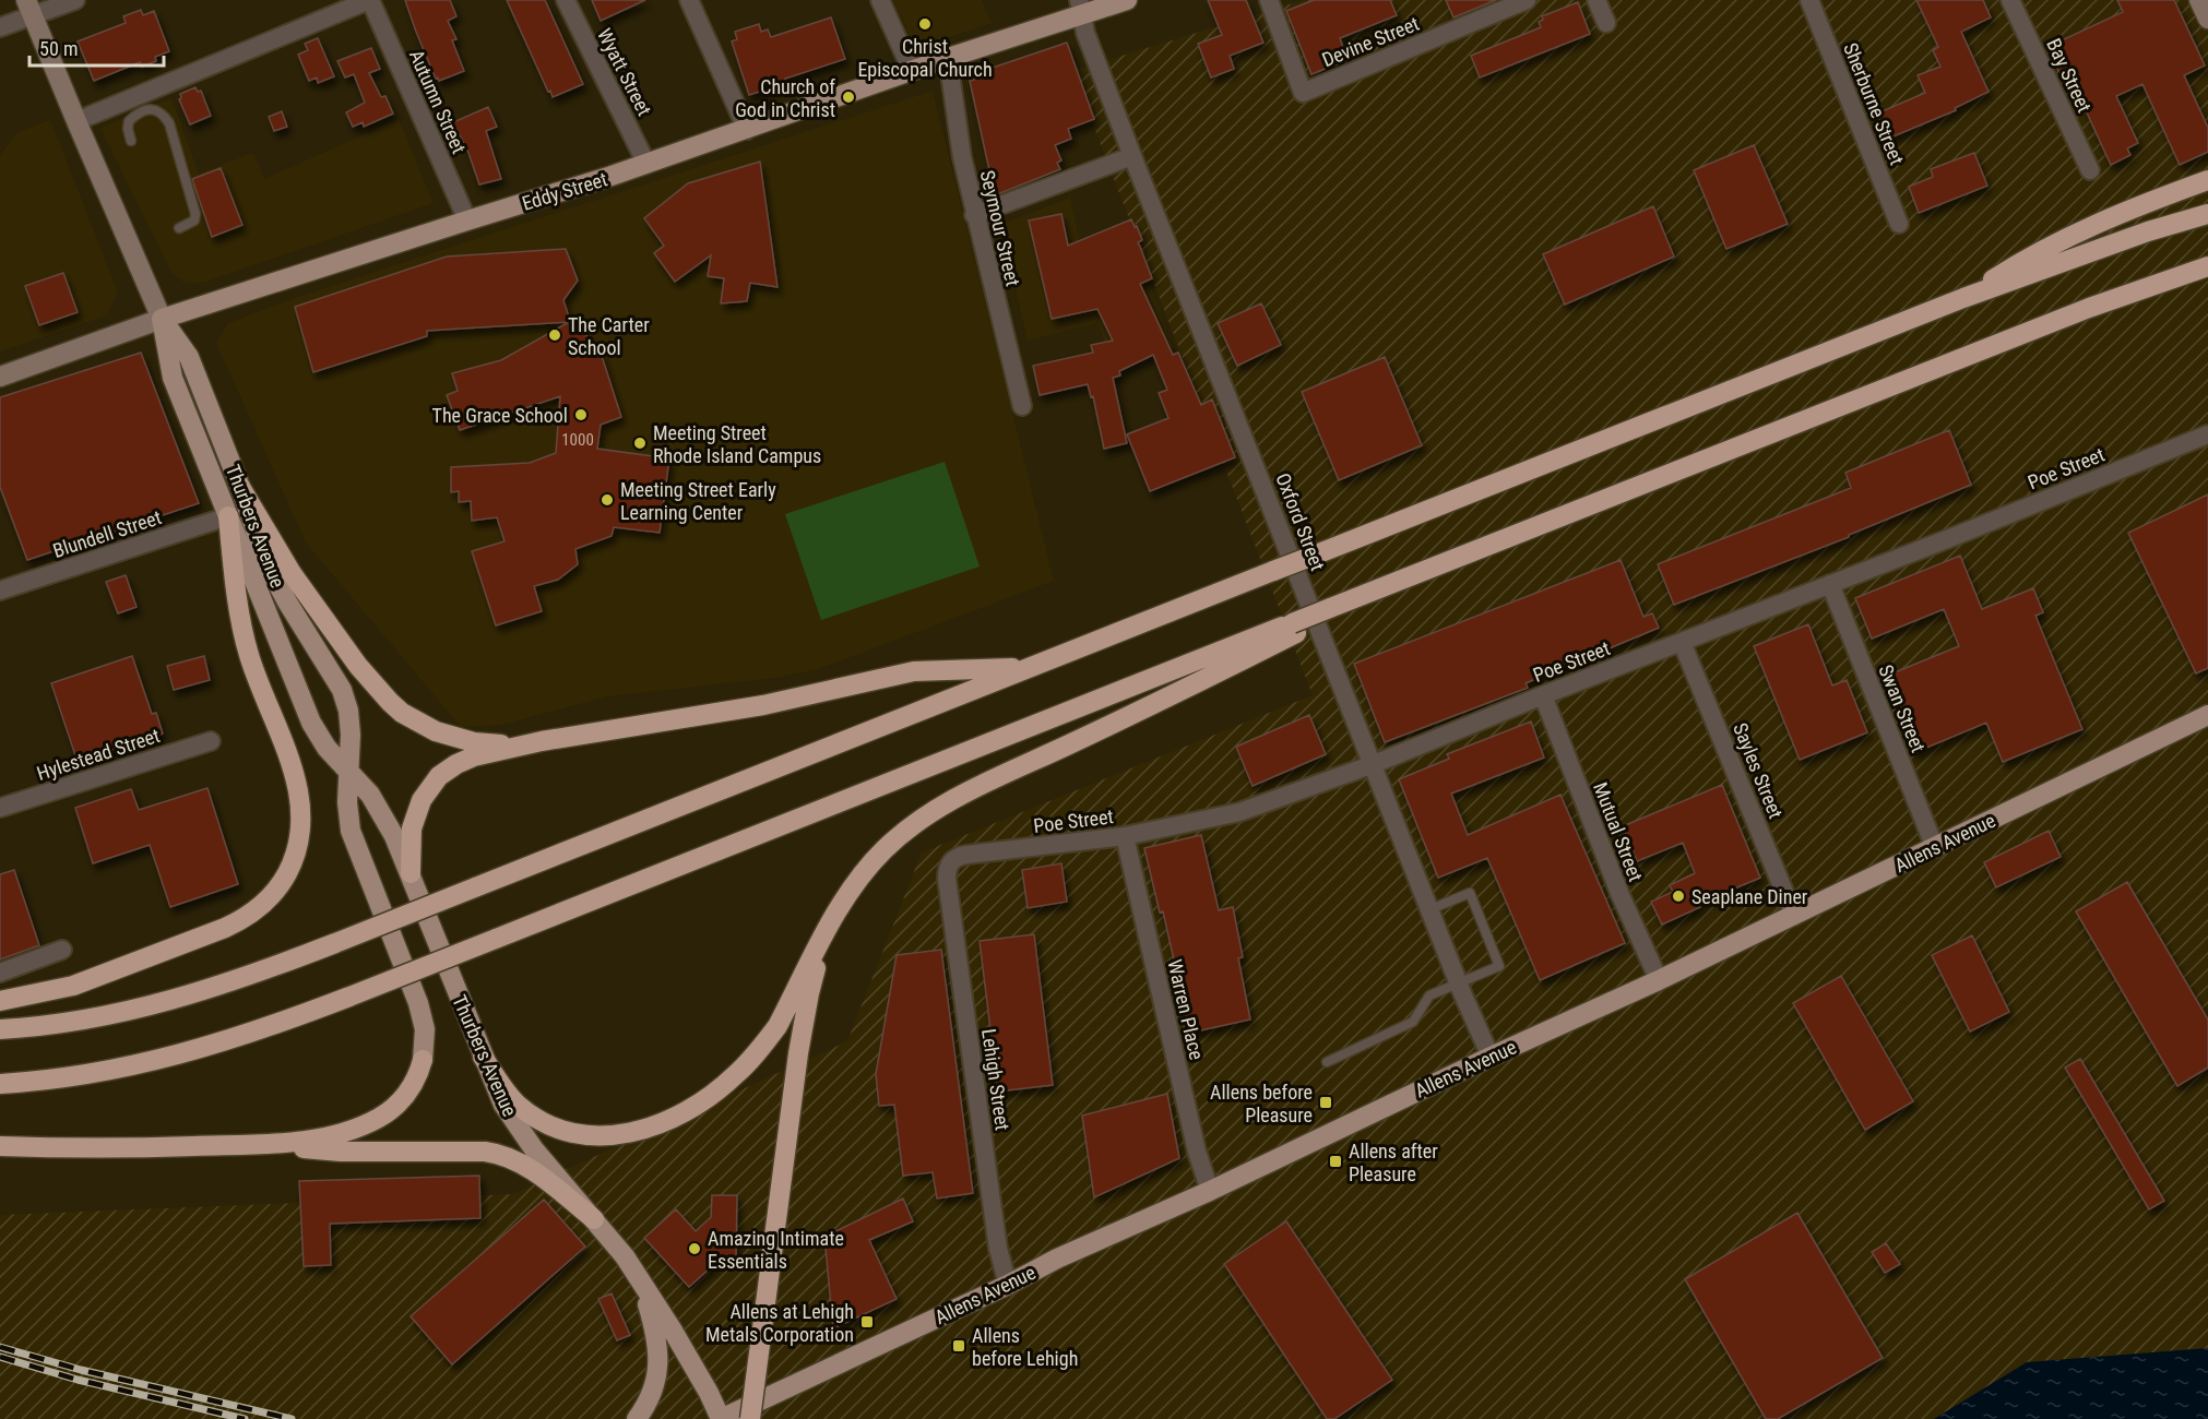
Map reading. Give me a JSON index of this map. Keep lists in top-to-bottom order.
{
  "streets": {
    "main road": ["Eddy Street", "Thurbers Avenue", "Allens Avenue"],
    "street": [
      "Devine Street",
      "Wyatt Street",
      "Bay Street",
      "Autumn Street",
      "Sherburne Street",
      "Seymour Street",
      "Poe Street",
      "Oxford Street",
      "Blundell Street",
      "Swan Street",
      "Hylestead Street",
      "Sayles Street",
      "Mutual Street",
      "Warren Place",
      "Lehigh Street"
    ]
  },
  "crossings": [
    ["Wyatt Street", "Eddy Street"],
    ["Autumn Street", "Eddy Street"],
    ["Eddy Street", "Seymour Street"],
    ["Eddy Street", "Oxford Street"],
    ["Eddy Street", "Thurbers Avenue"],
    ["Poe Street", "Oxford Street"],
    ["Poe Street", "Swan Street"],
    ["Poe Street", "Sayles Street"],
    ["Poe Street", "Mutual Street"],
    ["Poe Street", "Warren Place"],
    ["Poe Street", "Lehigh Street"],
    ["Oxford Street", "Allens Avenue"],
    ["Thurbers Avenue", "Blundell Street"],
    ["Thurbers Avenue", "Allens Avenue"],
    ["Swan Street", "Allens Avenue"],
    ["Sayles Street", "Allens Avenue"],
    ["Mutual Street", "Allens Avenue"],
    ["Allens Avenue", "Warren Place"],
    ["Allens Avenue", "Lehigh Street"]
  ],
  "places": {
    "other": [
      "Christ Episcopal Church",
      "Church of God in Christ",
      "The Carter School",
      "The Grace School",
      "Meeting Street Rhode Island Campus",
      "Meeting Street Early Learning Center",
      "Seaplane Diner",
      "Amazing Intimate Essentials"
    ],
    "transit": [
      "Allens before Pleasure",
      "Allens after Pleasure",
      "Allens at Lehigh Metals Corporation",
      "Allens before Lehigh"
    ]
  },
  "house_numbers": ["1000"],
  "scale_bar": "50 m"
}
